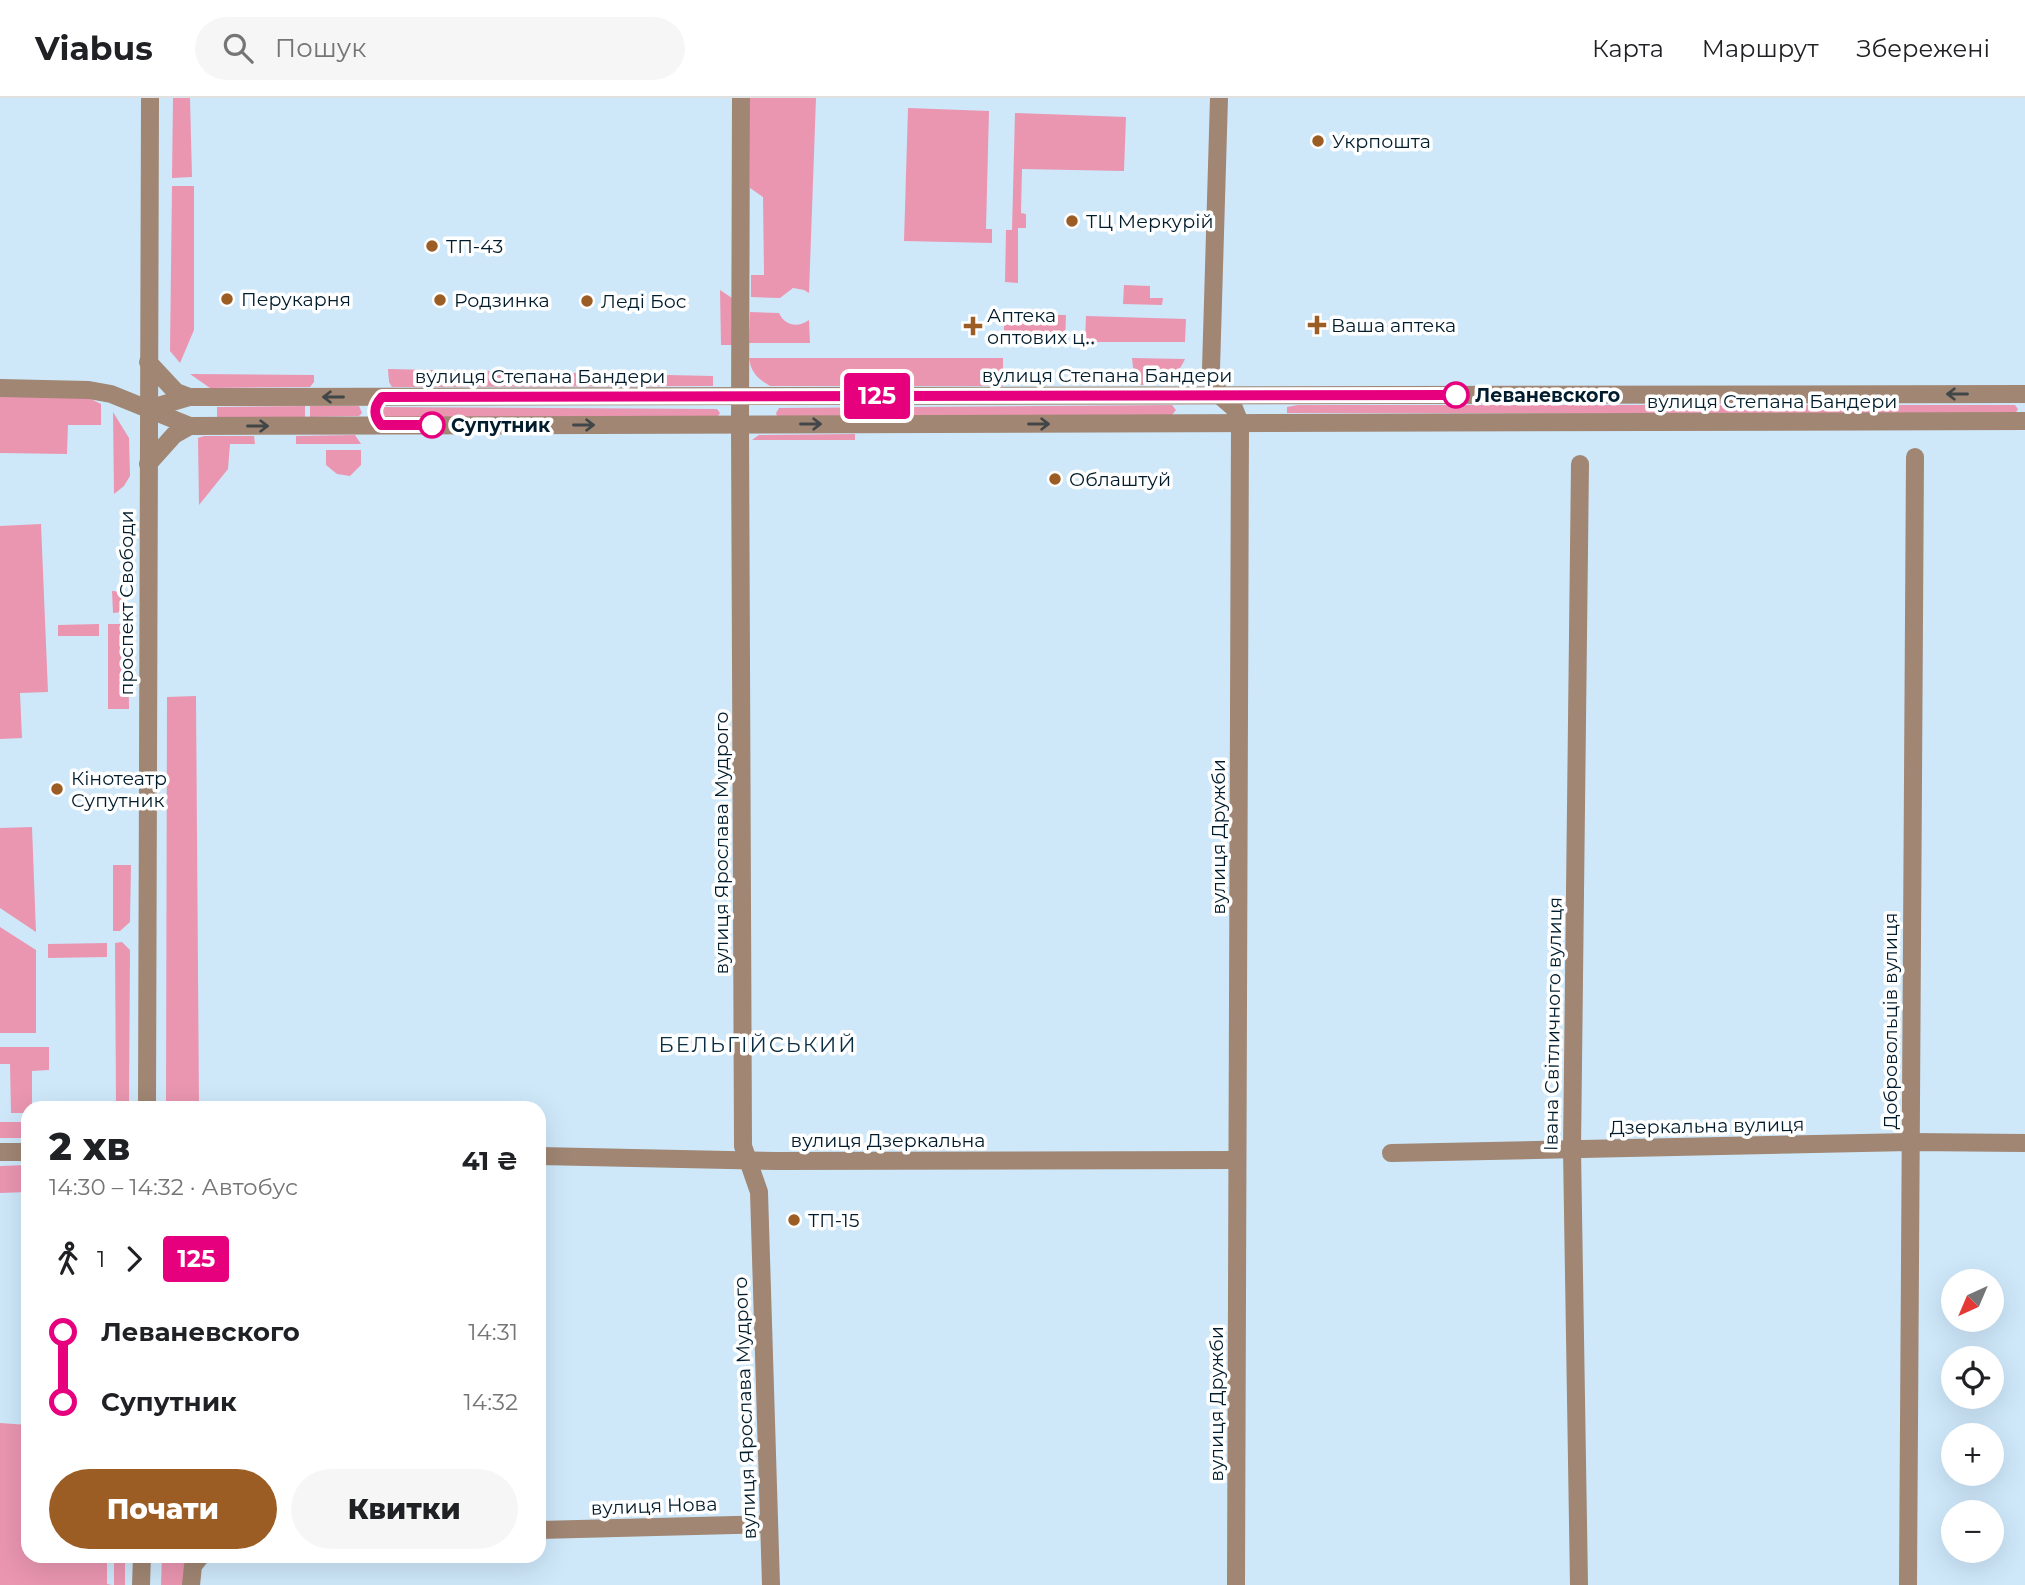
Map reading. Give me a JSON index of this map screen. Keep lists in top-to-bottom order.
{
  "streets": {
    "street": [
      "вулиця Степана Бандери",
      "проспект Свободи",
      "вулиця Дружби",
      "вулиця Ярослава Мудрого",
      "Добровольців вулиця",
      "Івана Світличного вулиця",
      "Дзеркальна вулиця",
      "вулиця Дзеркальна",
      "вулиця Нова"
    ]
  },
  "crossings": [
    ["вулиця Степана Бандери", "проспект Свободи"],
    ["вулиця Степана Бандери", "вулиця Дружби"],
    ["вулиця Степана Бандери", "вулиця Ярослава Мудрого"],
    ["вулиця Дружби", "вулиця Дзеркальна"],
    ["вулиця Ярослава Мудрого", "вулиця Дзеркальна"],
    ["вулиця Ярослава Мудрого", "вулиця Нова"],
    ["Добровольців вулиця", "Дзеркальна вулиця"],
    ["Івана Світличного вулиця", "Дзеркальна вулиця"]
  ],
  "districts": ["БЕЛЬГІЙСЬКИЙ"],
  "places": {
    "other": [
      "Укрпошта",
      "ТЦ Меркурій",
      "ТП-43",
      "Перукарня",
      "Родзинка",
      "Леді Бос",
      "Леваневского",
      "Супутник",
      "Облаштуй",
      "Кінотеатр Супутник",
      "ТП-15"
    ],
    "health": ["Ваша аптека", "Аптека оптових ц‥"]
  },
  "lines": ["bus line 125"],
  "north": "bottom left",
  "page": {
    "header": "Viabus",
    "search": "Пошук",
    "nav": ["Карта", "Маршрут", "Збережені"],
    "on_map": "125",
    "heading": ["2 хв", "14:30 – 14:32 · Автобус", "41 ₴"],
    "legs": ["1", "125"],
    "map_buttons": ["+", "−"],
    "list": [
      {
        "name": "Леваневского",
        "value": "14:31"
      },
      {
        "name": "Супутник",
        "value": "14:32"
      }
    ],
    "buttons": ["Почати", "Квитки"]
  }
}
